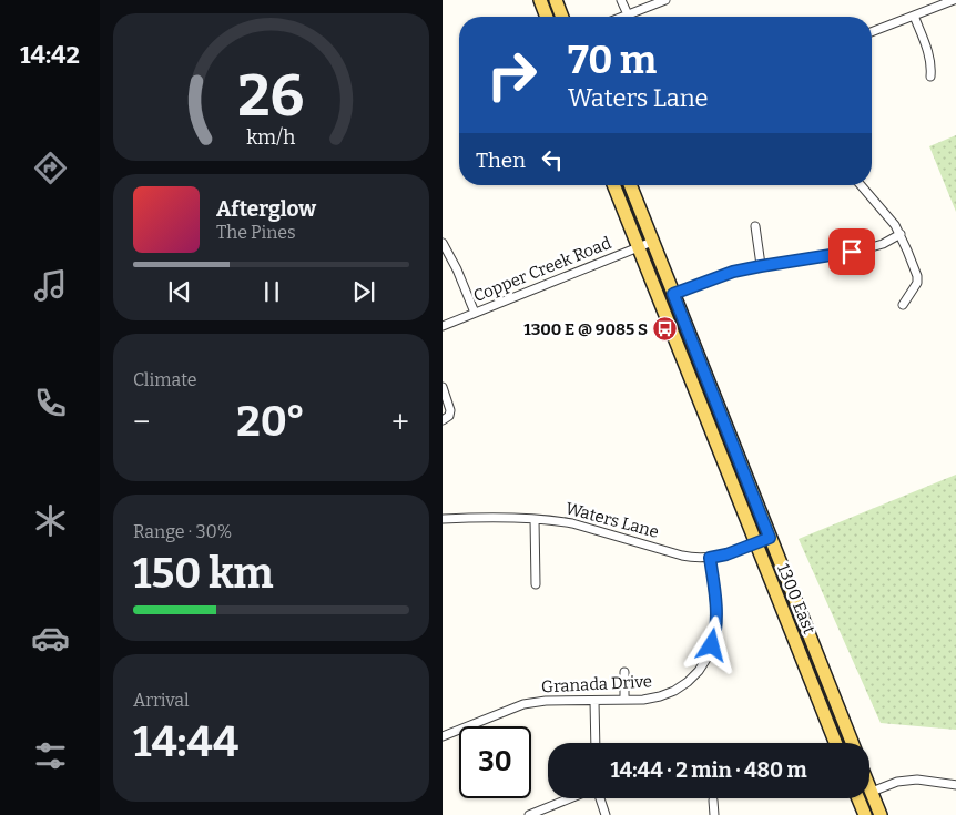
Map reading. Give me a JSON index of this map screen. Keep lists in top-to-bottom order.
{
  "streets": {
    "main road": ["1300 East"],
    "street": ["Copper Creek Road", "Waters Lane", "Granada Drive"]
  },
  "crossings": [
    ["Copper Creek Road", "1300 East"],
    ["Waters Lane", "1300 East"],
    ["Waters Lane", "Granada Drive"]
  ],
  "places": {
    "bus stop": ["1300 E @ 9085 S"]
  },
  "page": {
    "tabs": "14:42",
    "turn": ["70 m", "Waters Lane"],
    "then": "Then",
    "song": ["Afterglow", "The Pines"],
    "tile": [
      "Climate",
      ["Range · 30%", "150 km"],
      ["Arrival", "14:44"]
    ],
    "heat": ["−", "20°", "+"],
    "limit": "30",
    "trip": "14:44 · 2 min · 480 m",
    "gauge": ["26", "km/h"]
  }
}
